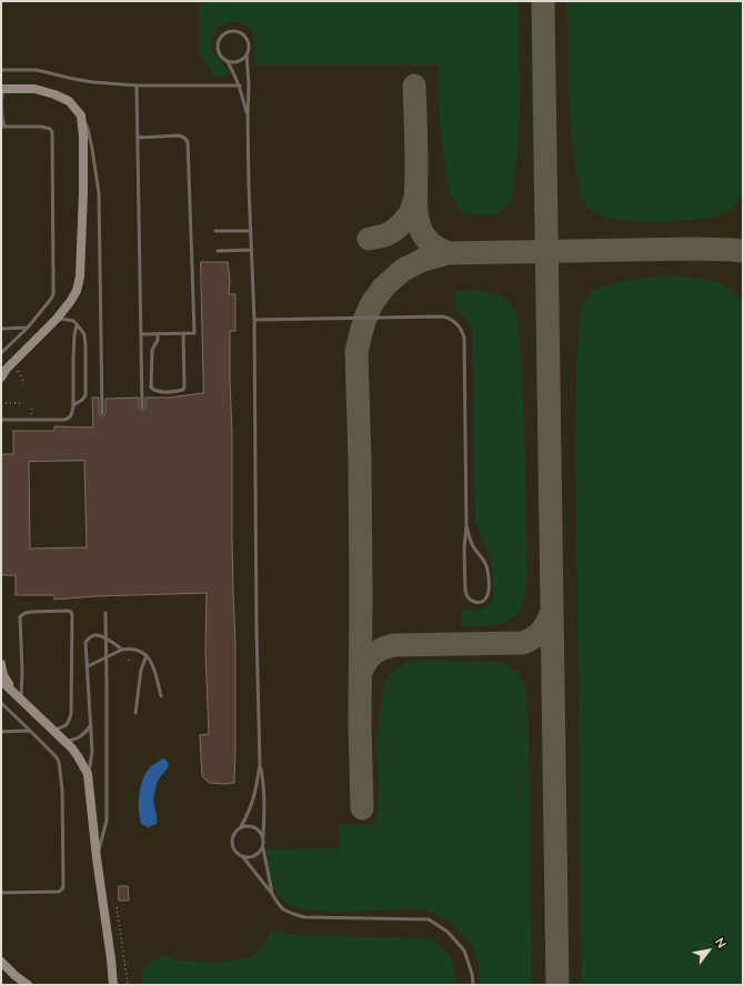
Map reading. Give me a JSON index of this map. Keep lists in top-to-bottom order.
{
  "north": "top right"
}
